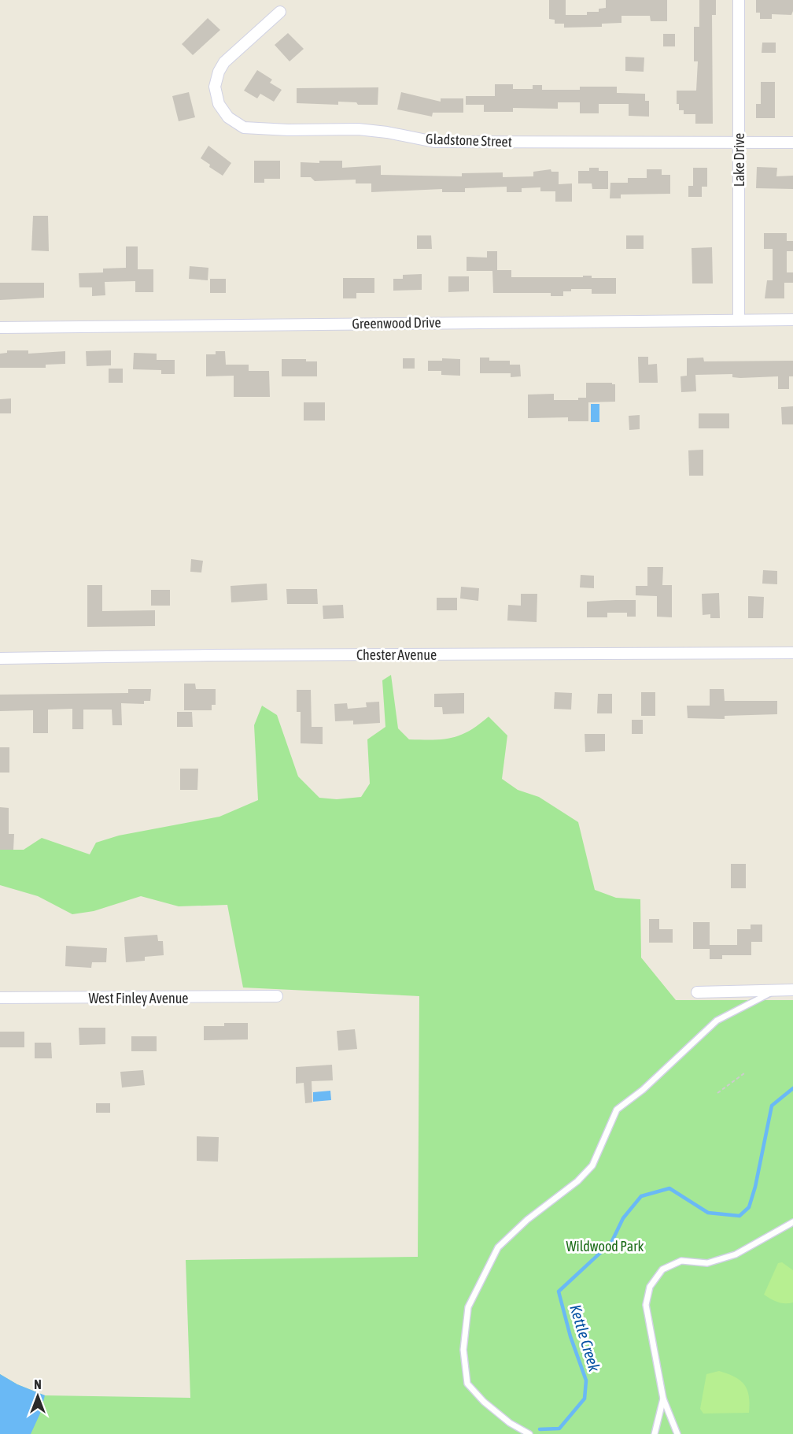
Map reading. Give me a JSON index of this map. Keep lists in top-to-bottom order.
{
  "streets": {
    "street": [
      "Gladstone Street",
      "Lake Drive",
      "Greenwood Drive",
      "Chester Avenue",
      "West Finley Avenue"
    ]
  },
  "crossings": [
    ["Gladstone Street", "Lake Drive"],
    ["Lake Drive", "Greenwood Drive"]
  ],
  "water": ["Kettle Creek"],
  "parks": ["Wildwood Park"],
  "north": "top"
}
